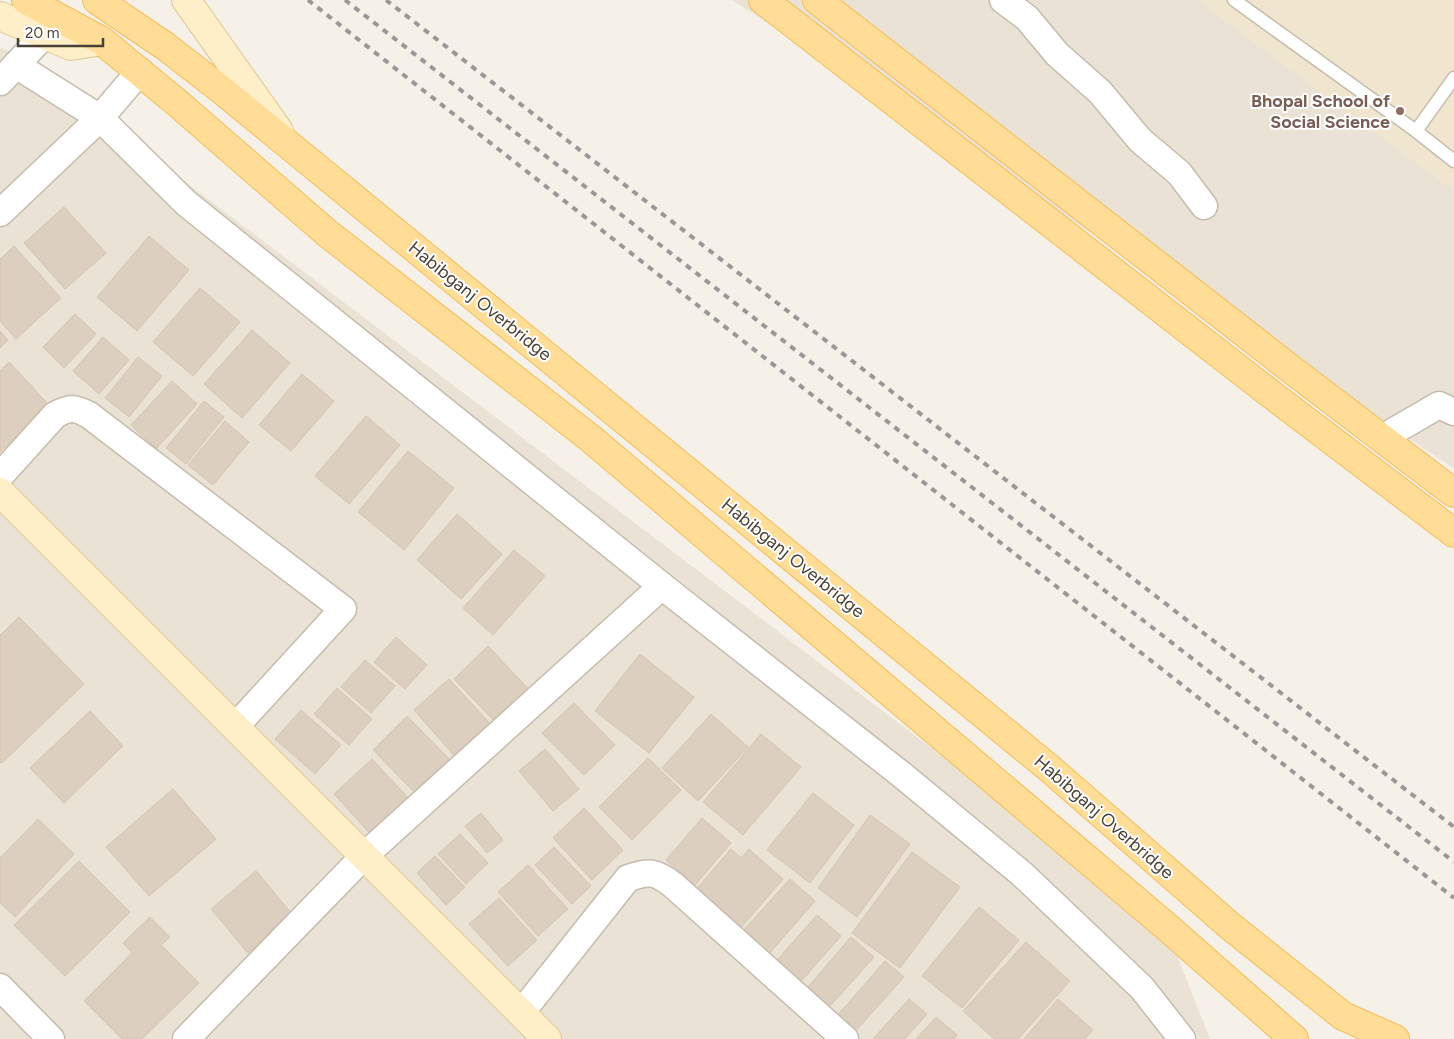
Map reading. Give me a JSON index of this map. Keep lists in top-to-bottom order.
{
  "streets": {
    "main road": ["Habibganj Overbridge"]
  },
  "places": ["Bhopal School of Social Science"],
  "scale_bar": "20 m"
}
